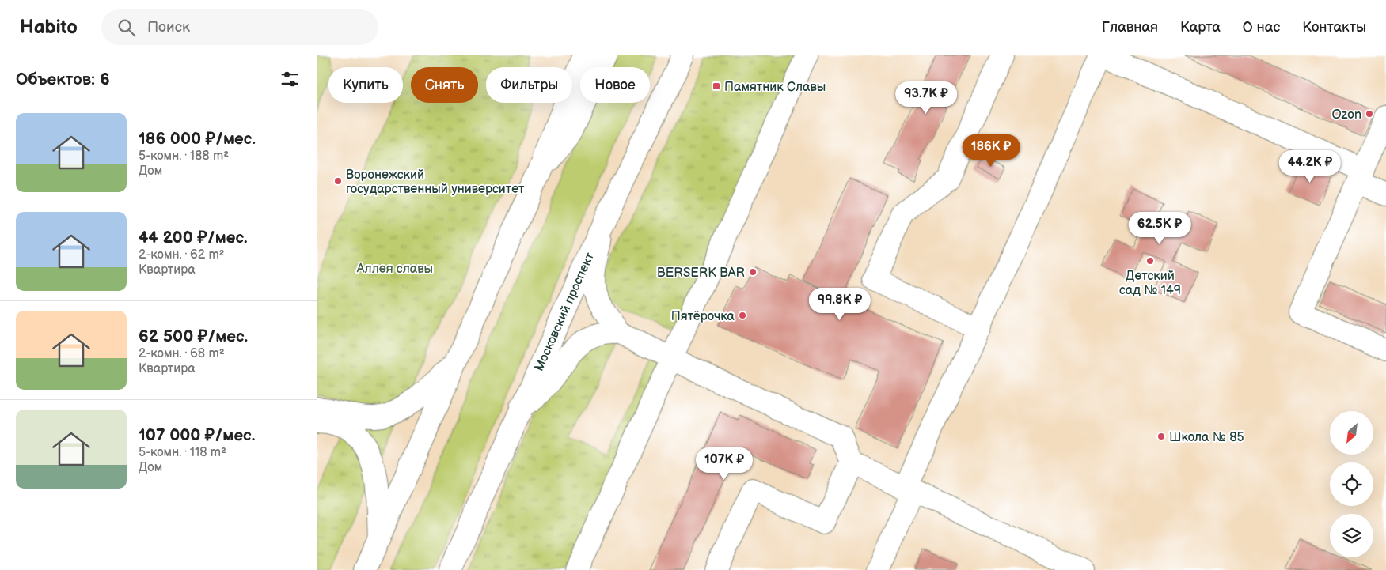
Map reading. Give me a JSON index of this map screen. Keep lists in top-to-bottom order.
{
  "streets": {
    "main road": ["Московский проспект"]
  },
  "parks": ["Аллея славы"],
  "places": {
    "transit": ["Памятник Славы"],
    "other": [
      "Ozon",
      "Воронежский государственный университет",
      "Детский сад № 149",
      "BERSERK BAR",
      "Пятёрочка",
      "Школа № 85"
    ]
  },
  "north": "bottom left",
  "page": {
    "header": "Habito",
    "search": "Поиск",
    "nav": [
      "Главная",
      "Карта",
      "О нас",
      "Контакты"
    ],
    "heading": "Объектов: 6",
    "chip": [
      "Купить",
      "Снять",
      "Фильтры",
      "Новое"
    ],
    "price": [
      "93.7K ₽",
      "186K ₽",
      "44.2K ₽",
      "62.5K ₽",
      "99.8K ₽",
      "107K ₽"
    ],
    "list": [
      {
        "name": "186 000 ₽/мес.",
        "note": "5-комн. · 188 m² · Дом"
      },
      {
        "name": "44 200 ₽/мес.",
        "note": "2-комн. · 62 m² · Квартира"
      },
      {
        "name": "62 500 ₽/мес.",
        "note": "2-комн. · 68 m² · Квартира"
      },
      {
        "name": "107 000 ₽/мес.",
        "note": "5-комн. · 118 m² · Дом"
      }
    ]
  }
}
